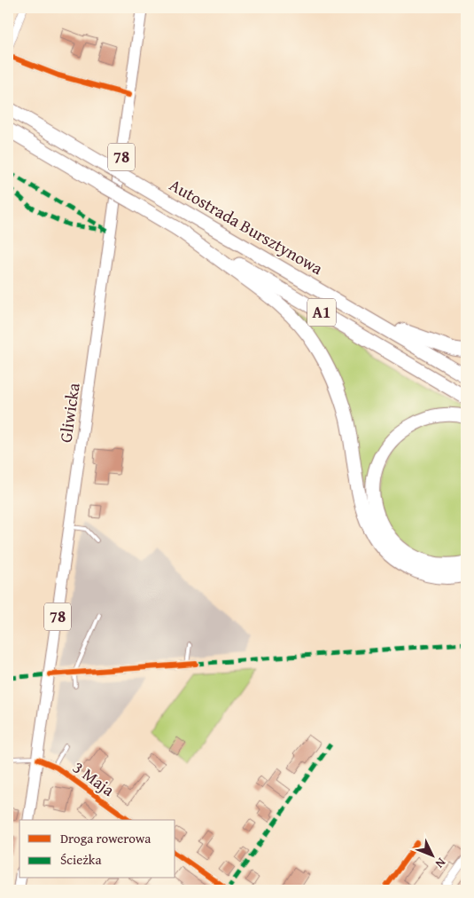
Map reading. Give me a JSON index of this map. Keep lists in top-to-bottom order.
{
  "streets": {
    "highway": ["Autostrada Bursztynowa", "A1"],
    "main road": ["78", "Gliwicka"],
    "street": ["3 Maja"]
  },
  "crossings": [
    ["Gliwicka", "3 Maja"]
  ],
  "legend": ["Droga rowerowa", "Ścieżka"],
  "north": "bottom right"
}
